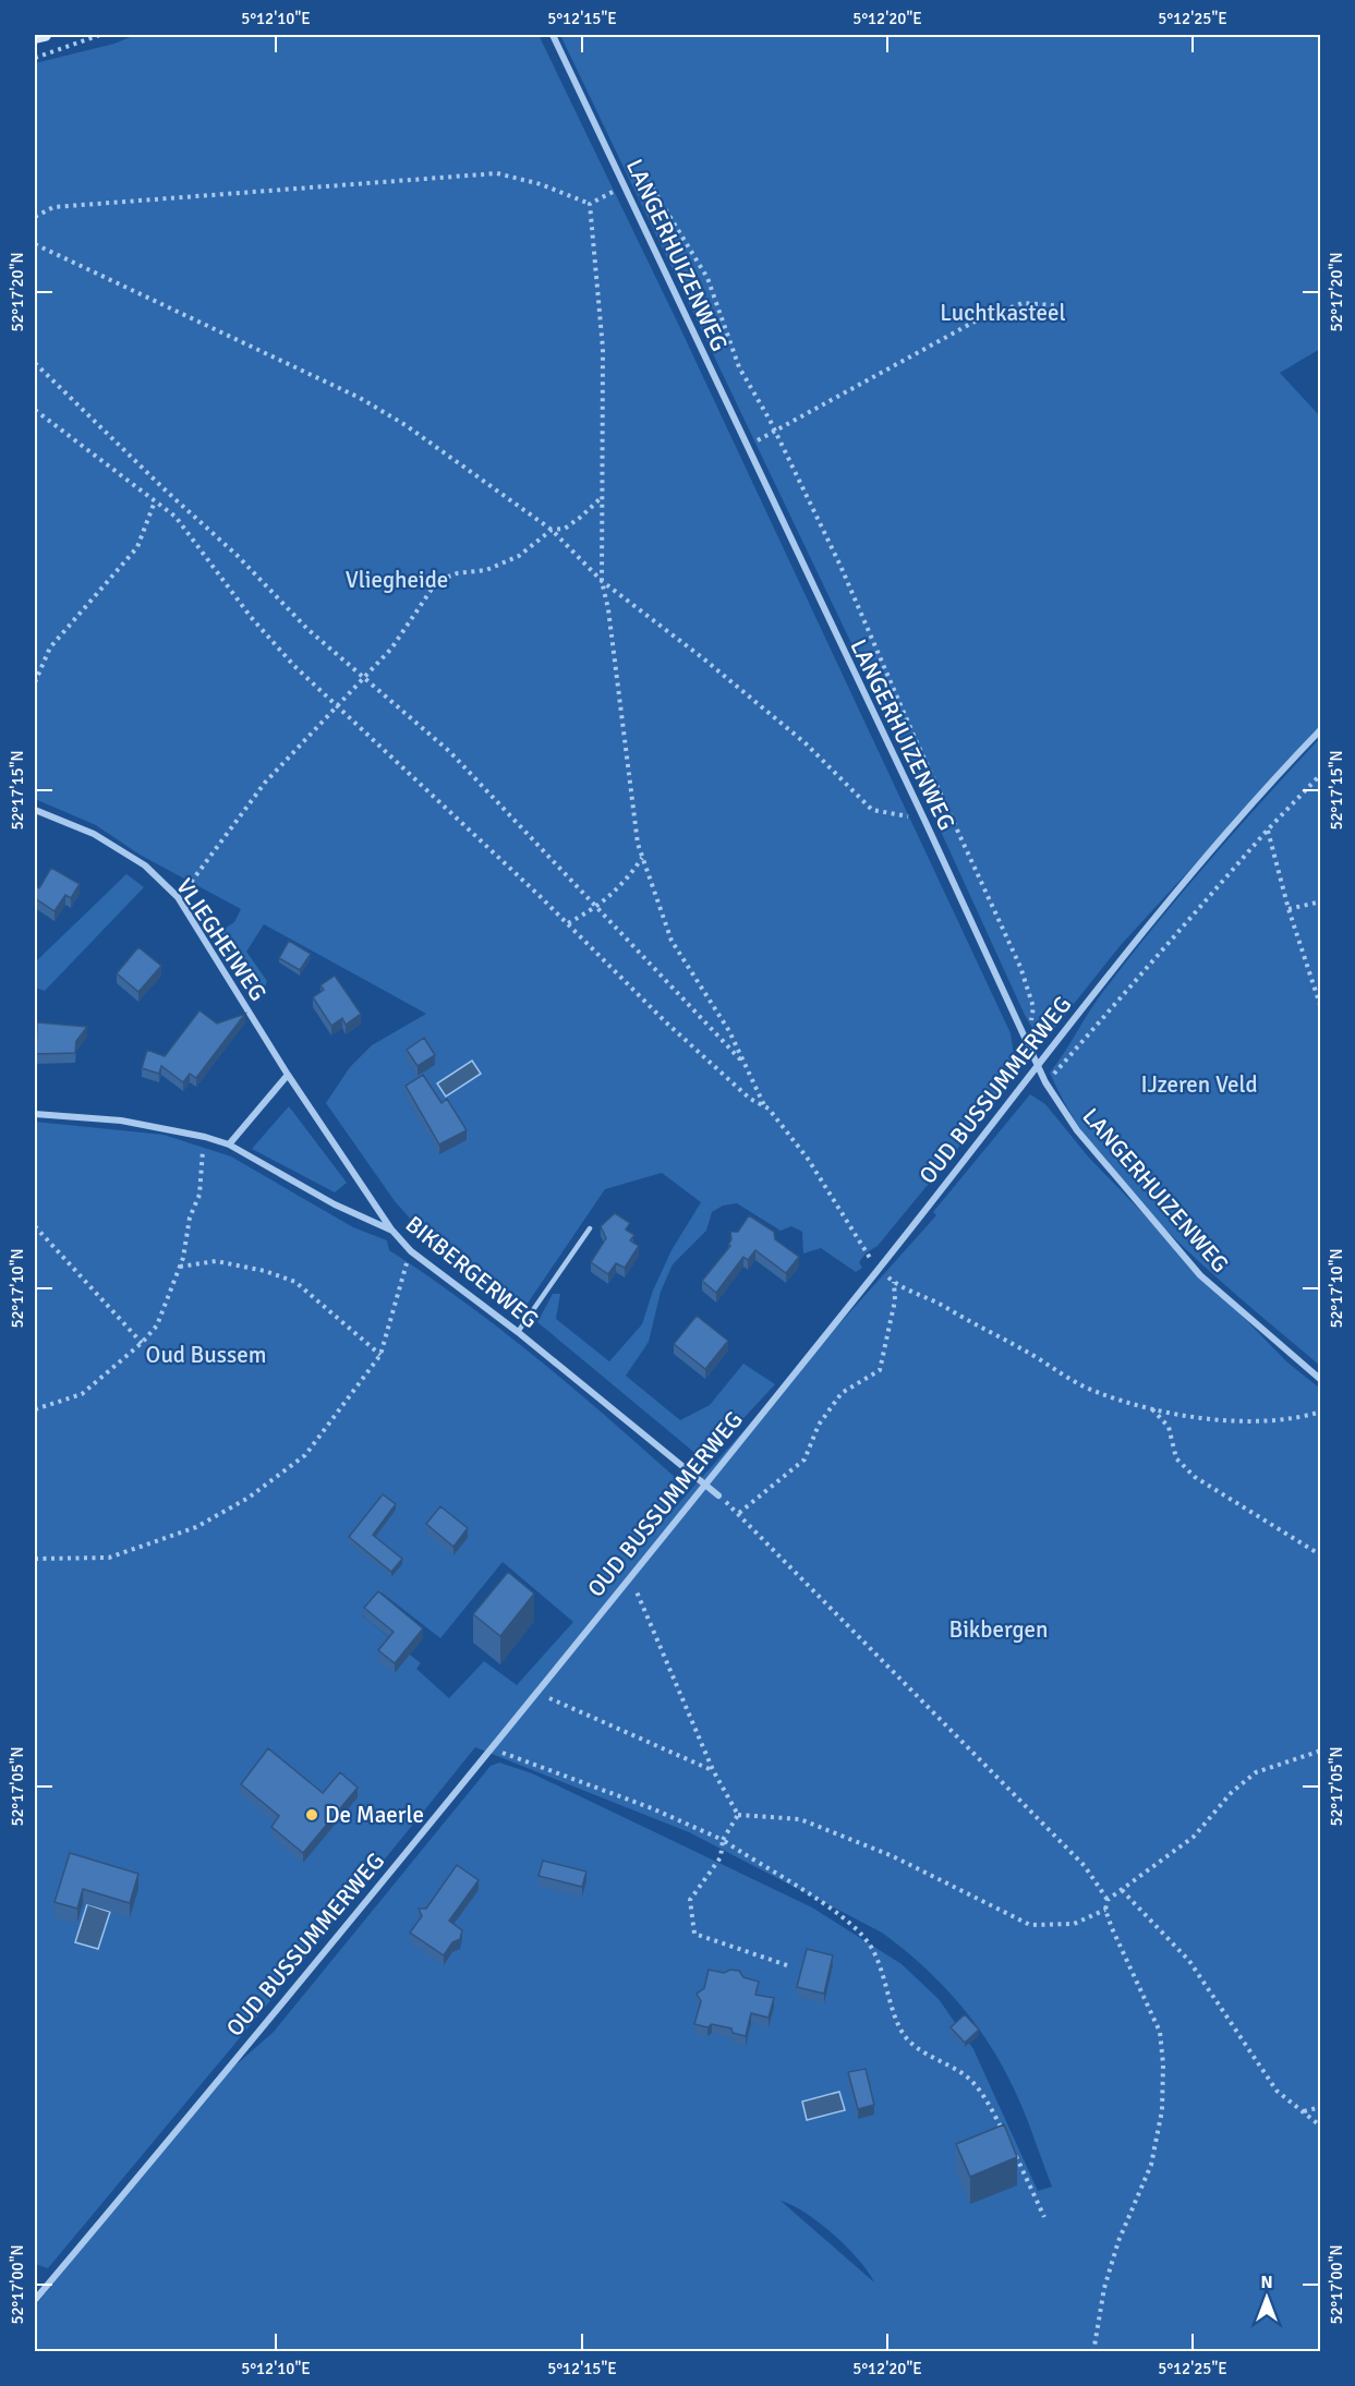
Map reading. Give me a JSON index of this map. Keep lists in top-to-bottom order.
{
  "streets": {
    "street": [
      "LANGERHUIZENWEG",
      "VLIEGHEIWEG",
      "OUD BUSSUMMERWEG",
      "BIKBERGERWEG"
    ]
  },
  "crossings": [
    ["LANGERHUIZENWEG", "OUD BUSSUMMERWEG"],
    ["VLIEGHEIWEG", "BIKBERGERWEG"],
    ["OUD BUSSUMMERWEG", "BIKBERGERWEG"]
  ],
  "parks": [
    "Luchtkasteel",
    "Vliegheide",
    "IJzeren Veld",
    "Oud Bussem",
    "Bikbergen"
  ],
  "places": ["De Maerle"],
  "north": "top",
  "coordinates": [
    "5°12'10\"E",
    "5°12'15\"E",
    "5°12'20\"E",
    "5°12'25\"E",
    "52°17'20\"N",
    "52°17'15\"N",
    "52°17'10\"N",
    "52°17'05\"N",
    "52°17'00\"N"
  ]
}
